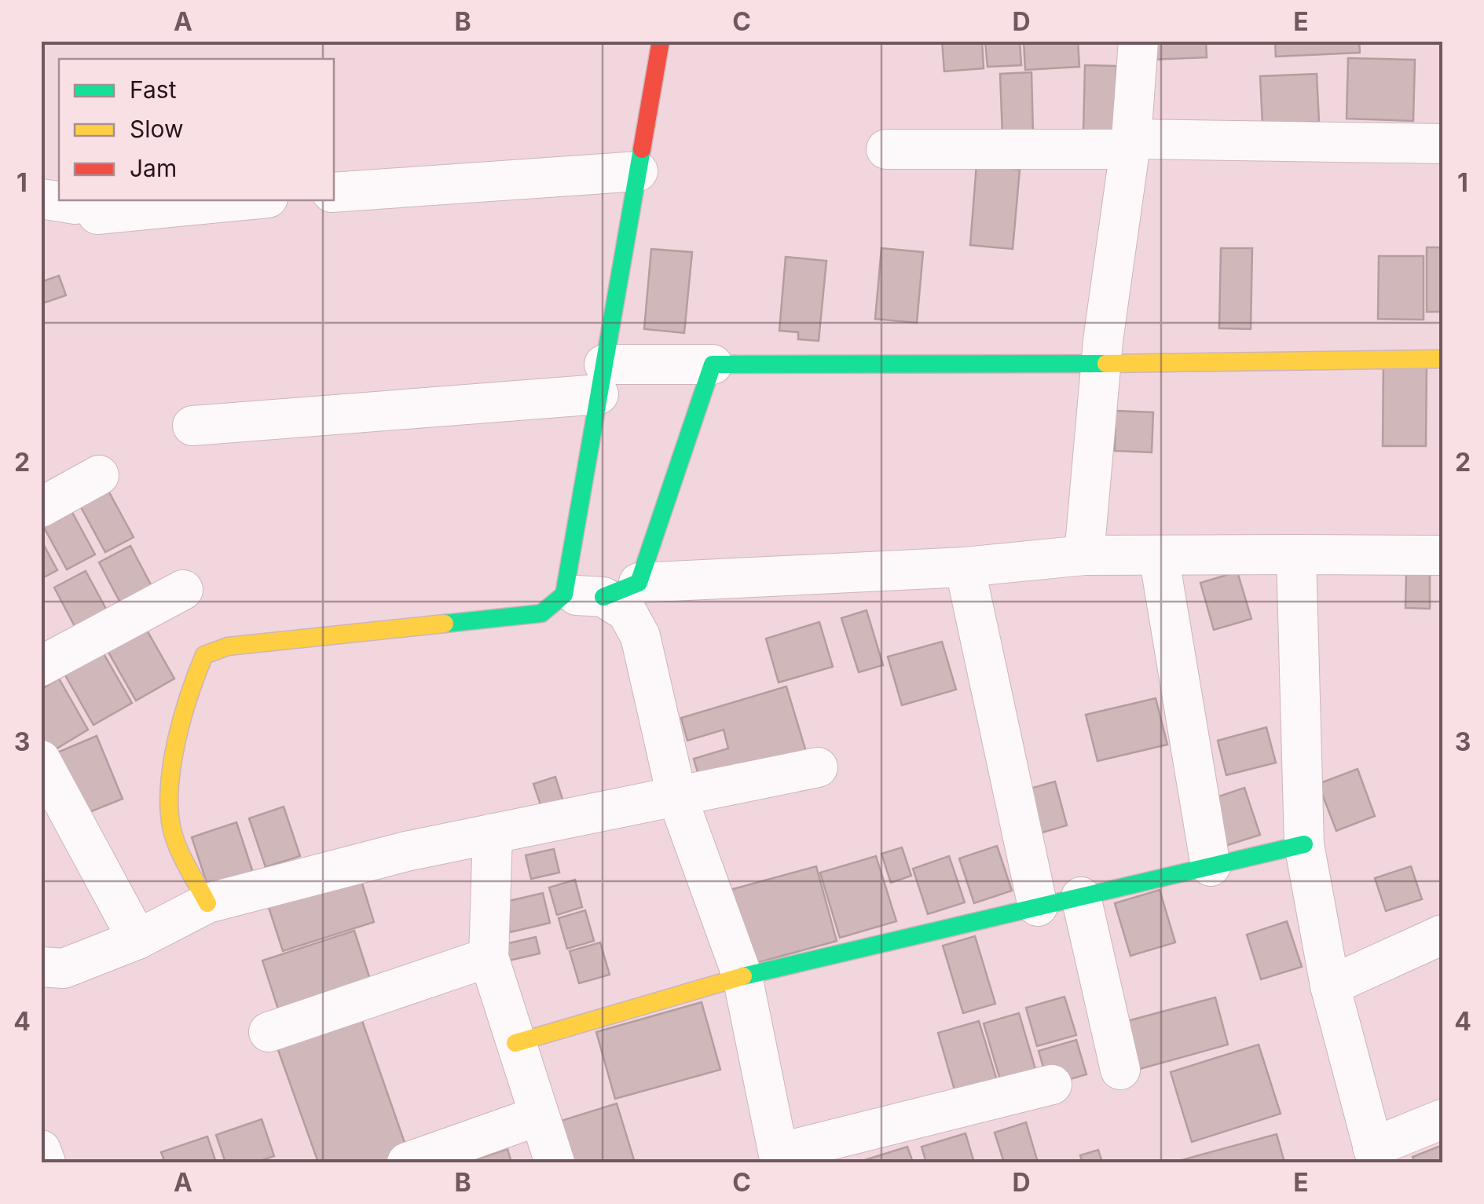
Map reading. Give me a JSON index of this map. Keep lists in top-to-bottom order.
{
  "legend": ["Fast", "Slow", "Jam"],
  "grid": {
    "columns": [
      "A",
      "B",
      "C",
      "D",
      "E"
    ],
    "rows": [
      "1",
      "2",
      "3",
      "4"
    ]
  }
}
